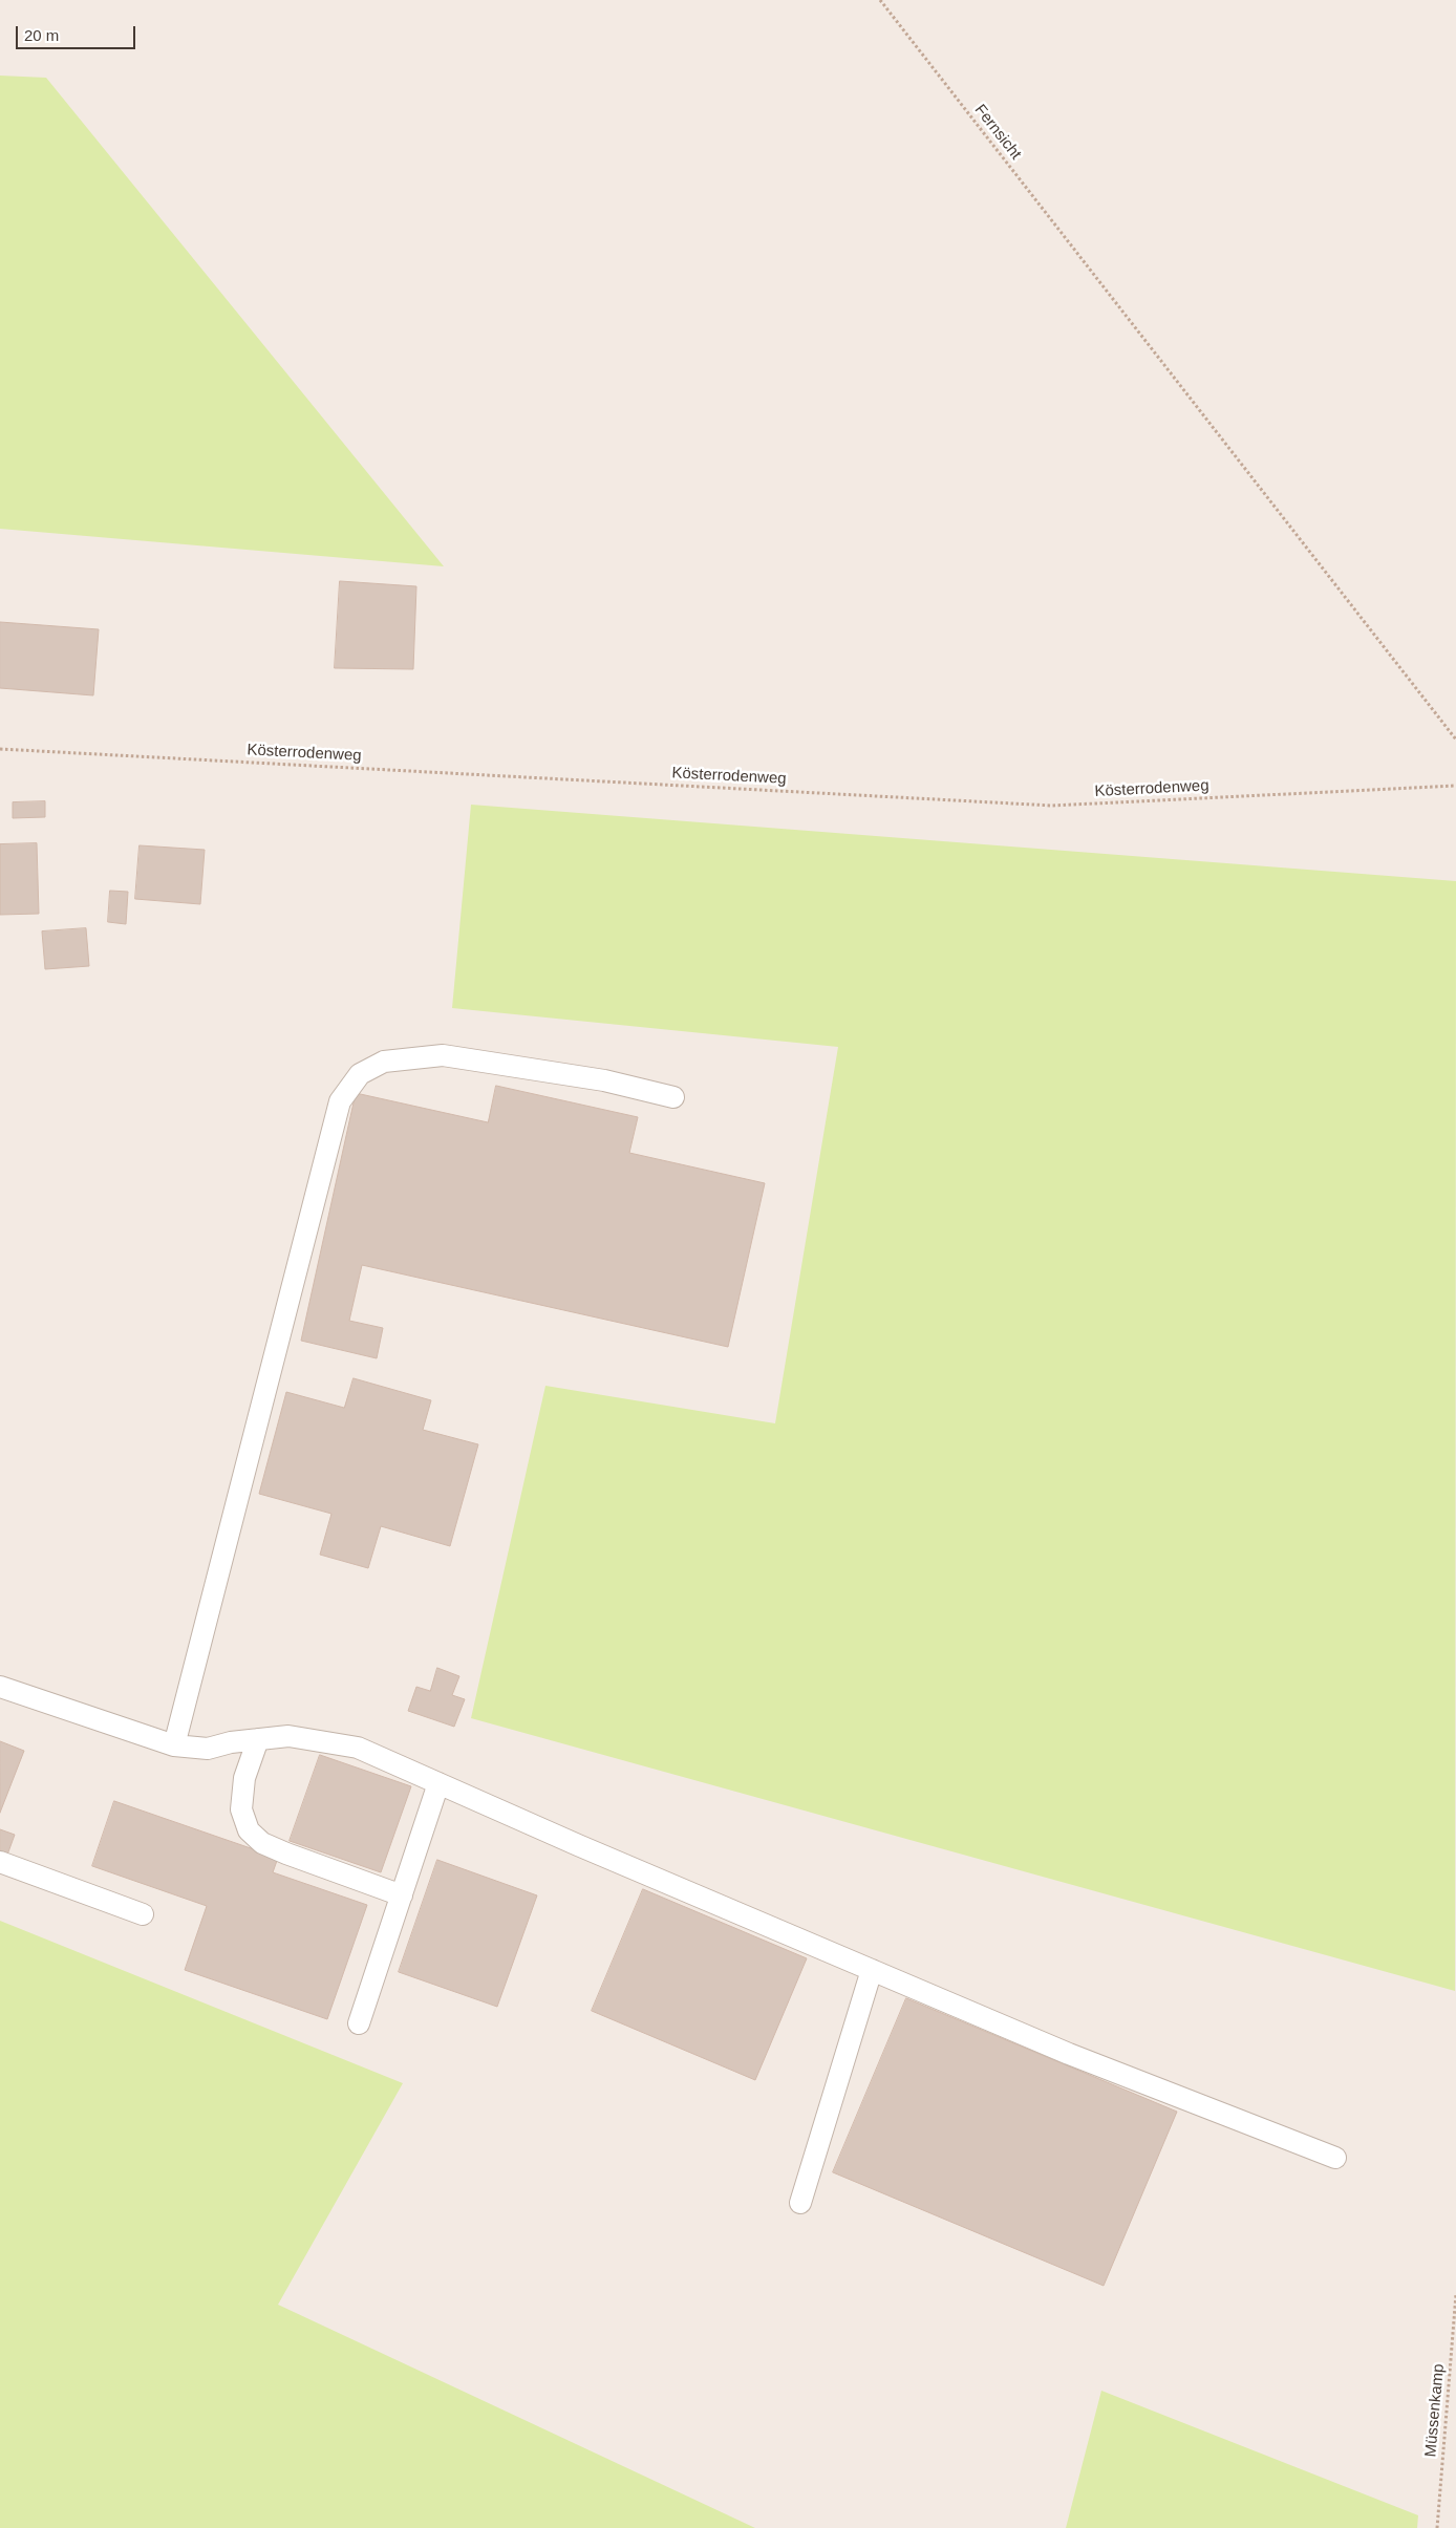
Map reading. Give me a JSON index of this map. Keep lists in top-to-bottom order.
{
  "streets": {
    "path": ["Fernsicht", "Kösterrodenweg", "Müssenkamp"]
  },
  "scale_bar": "20 m"
}
